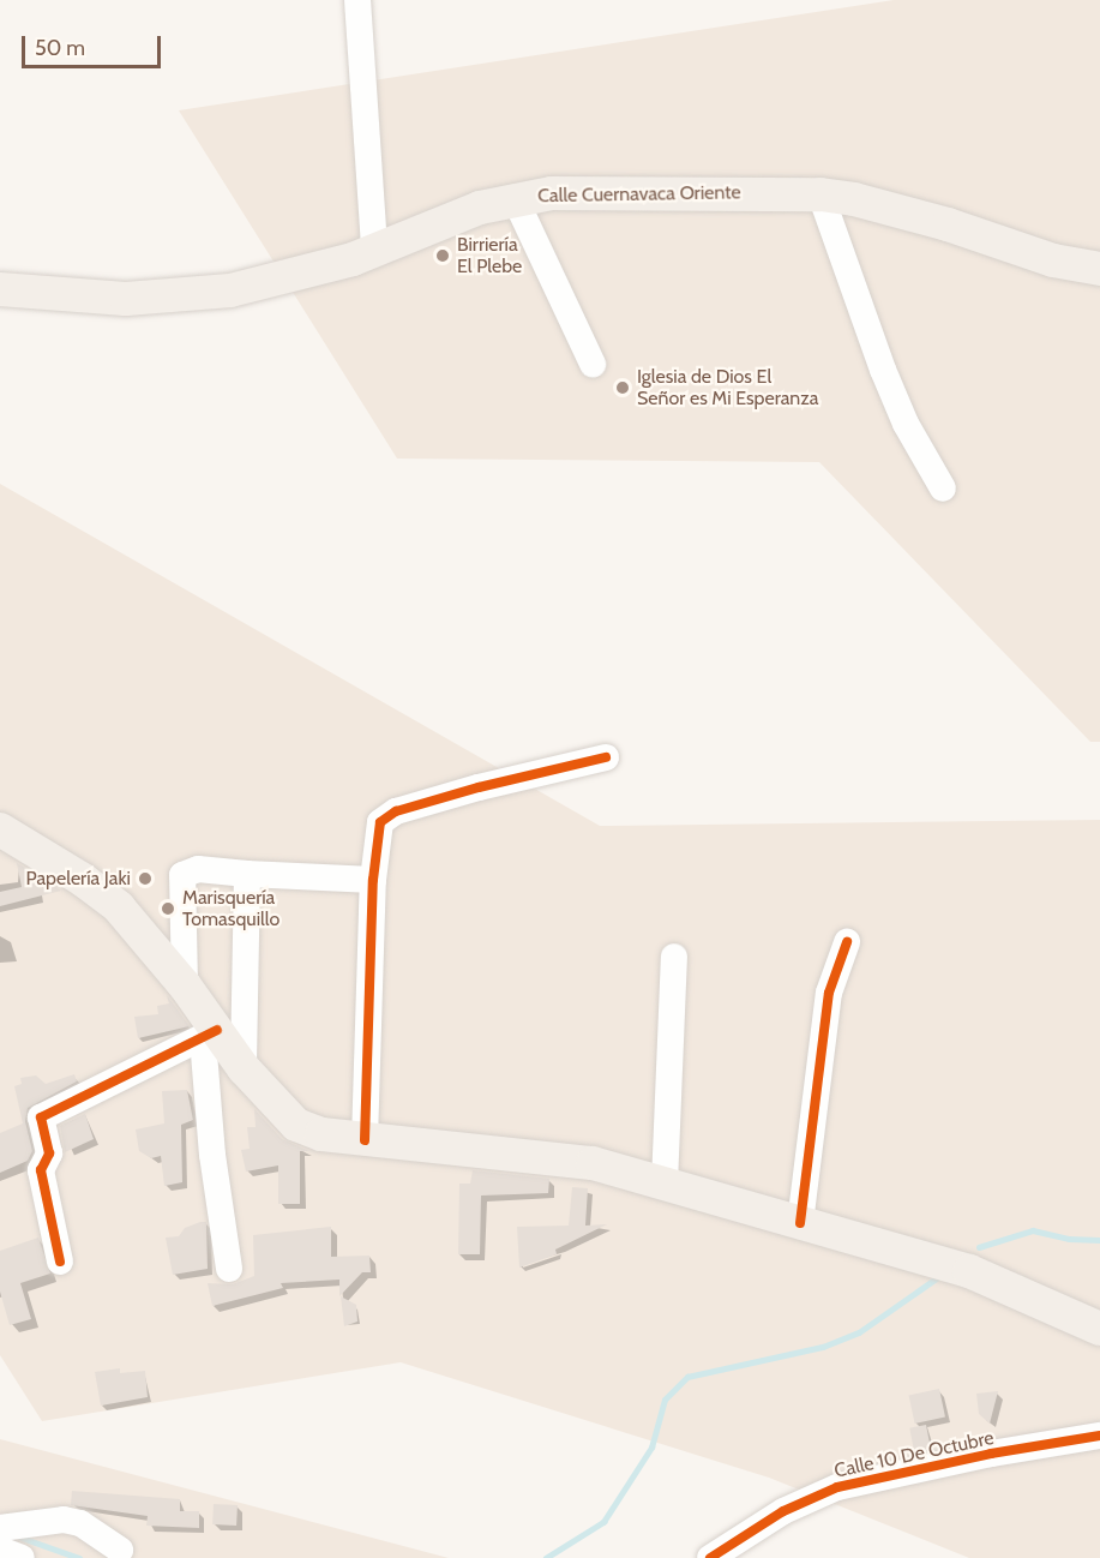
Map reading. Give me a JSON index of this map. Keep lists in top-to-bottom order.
{
  "streets": {
    "main road": ["Calle Cuernavaca Oriente"],
    "street": ["Calle 10 De Octubre"]
  },
  "places": [
    "Birriería El Plebe",
    "Iglesia de Dios El Señor es Mi Esperanza",
    "Papelería Jaki",
    "Marisquería Tomasquillo"
  ],
  "scale_bar": "50 m"
}
